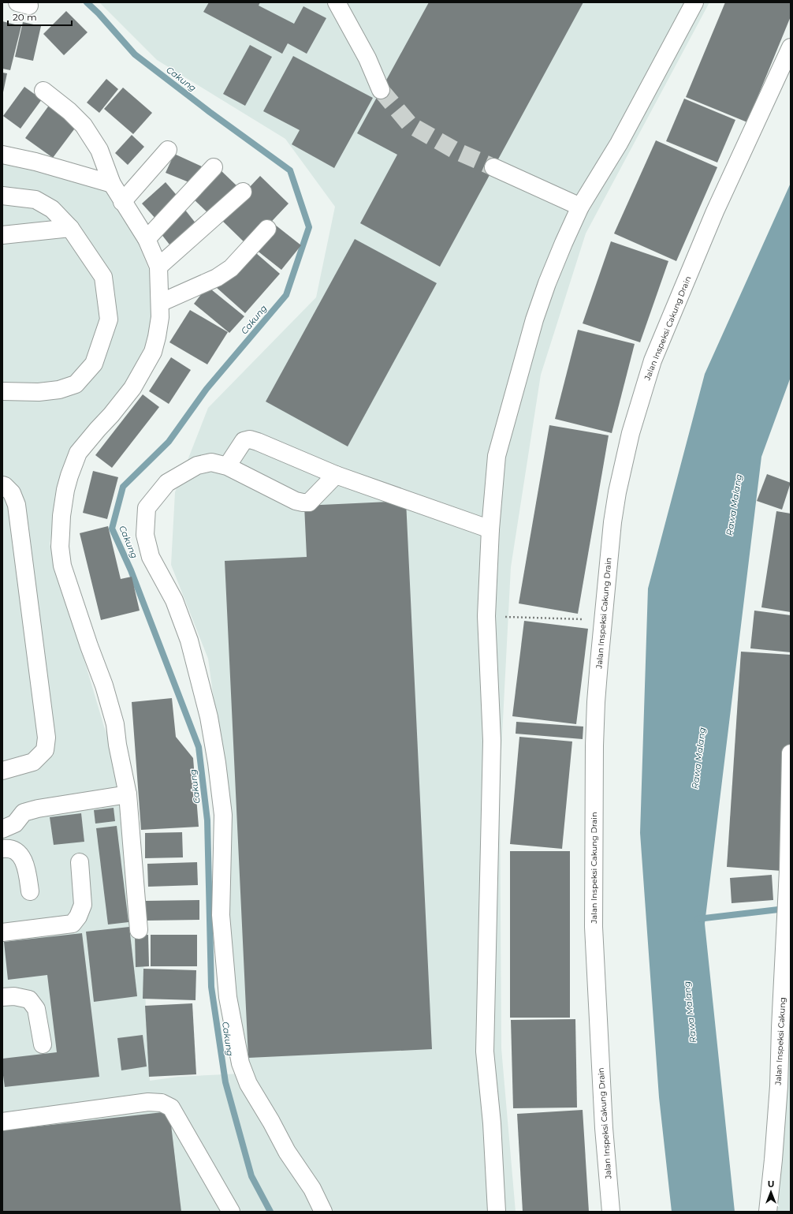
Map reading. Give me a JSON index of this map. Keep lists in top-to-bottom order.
{
  "streets": {
    "street": ["Jalan Inspeksi Cakung Drain", "Jalan Inspeksi Cakung"]
  },
  "water": ["Cakung", "Rawa Malang"],
  "scale_bar": "20 m",
  "north": "top"
}
